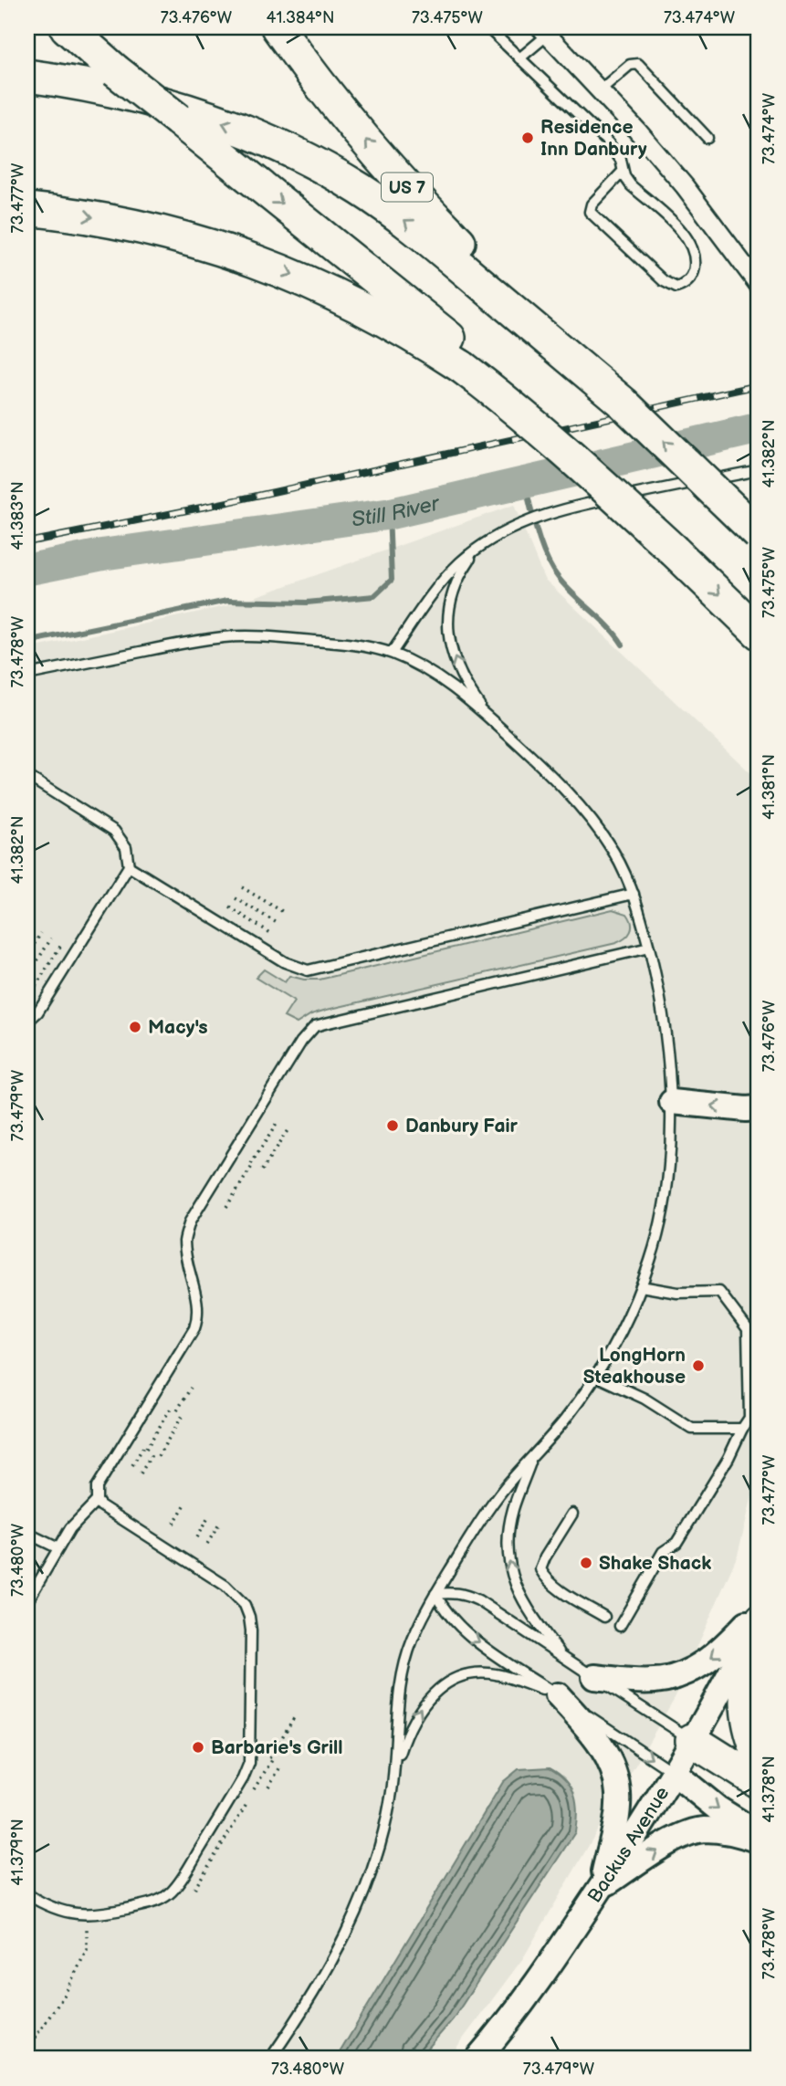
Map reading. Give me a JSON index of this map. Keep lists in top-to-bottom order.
{
  "streets": {
    "highway": ["US 7"],
    "main road": ["Backus Avenue"]
  },
  "water": ["Still River"],
  "places": [
    "Residence Inn Danbury",
    "Macy's",
    "Danbury Fair",
    "LongHorn Steakhouse",
    "Shake Shack",
    "Barbarie's Grill"
  ],
  "coordinates": [
    "73.476°W",
    "41.384°N",
    "73.475°W",
    "73.474°W",
    "73.477°W",
    "41.382°N",
    "41.383°N",
    "73.478°W",
    "41.381°N",
    "73.479°W",
    "73.480°W",
    "41.378°N",
    "41.379°N"
  ]
}
